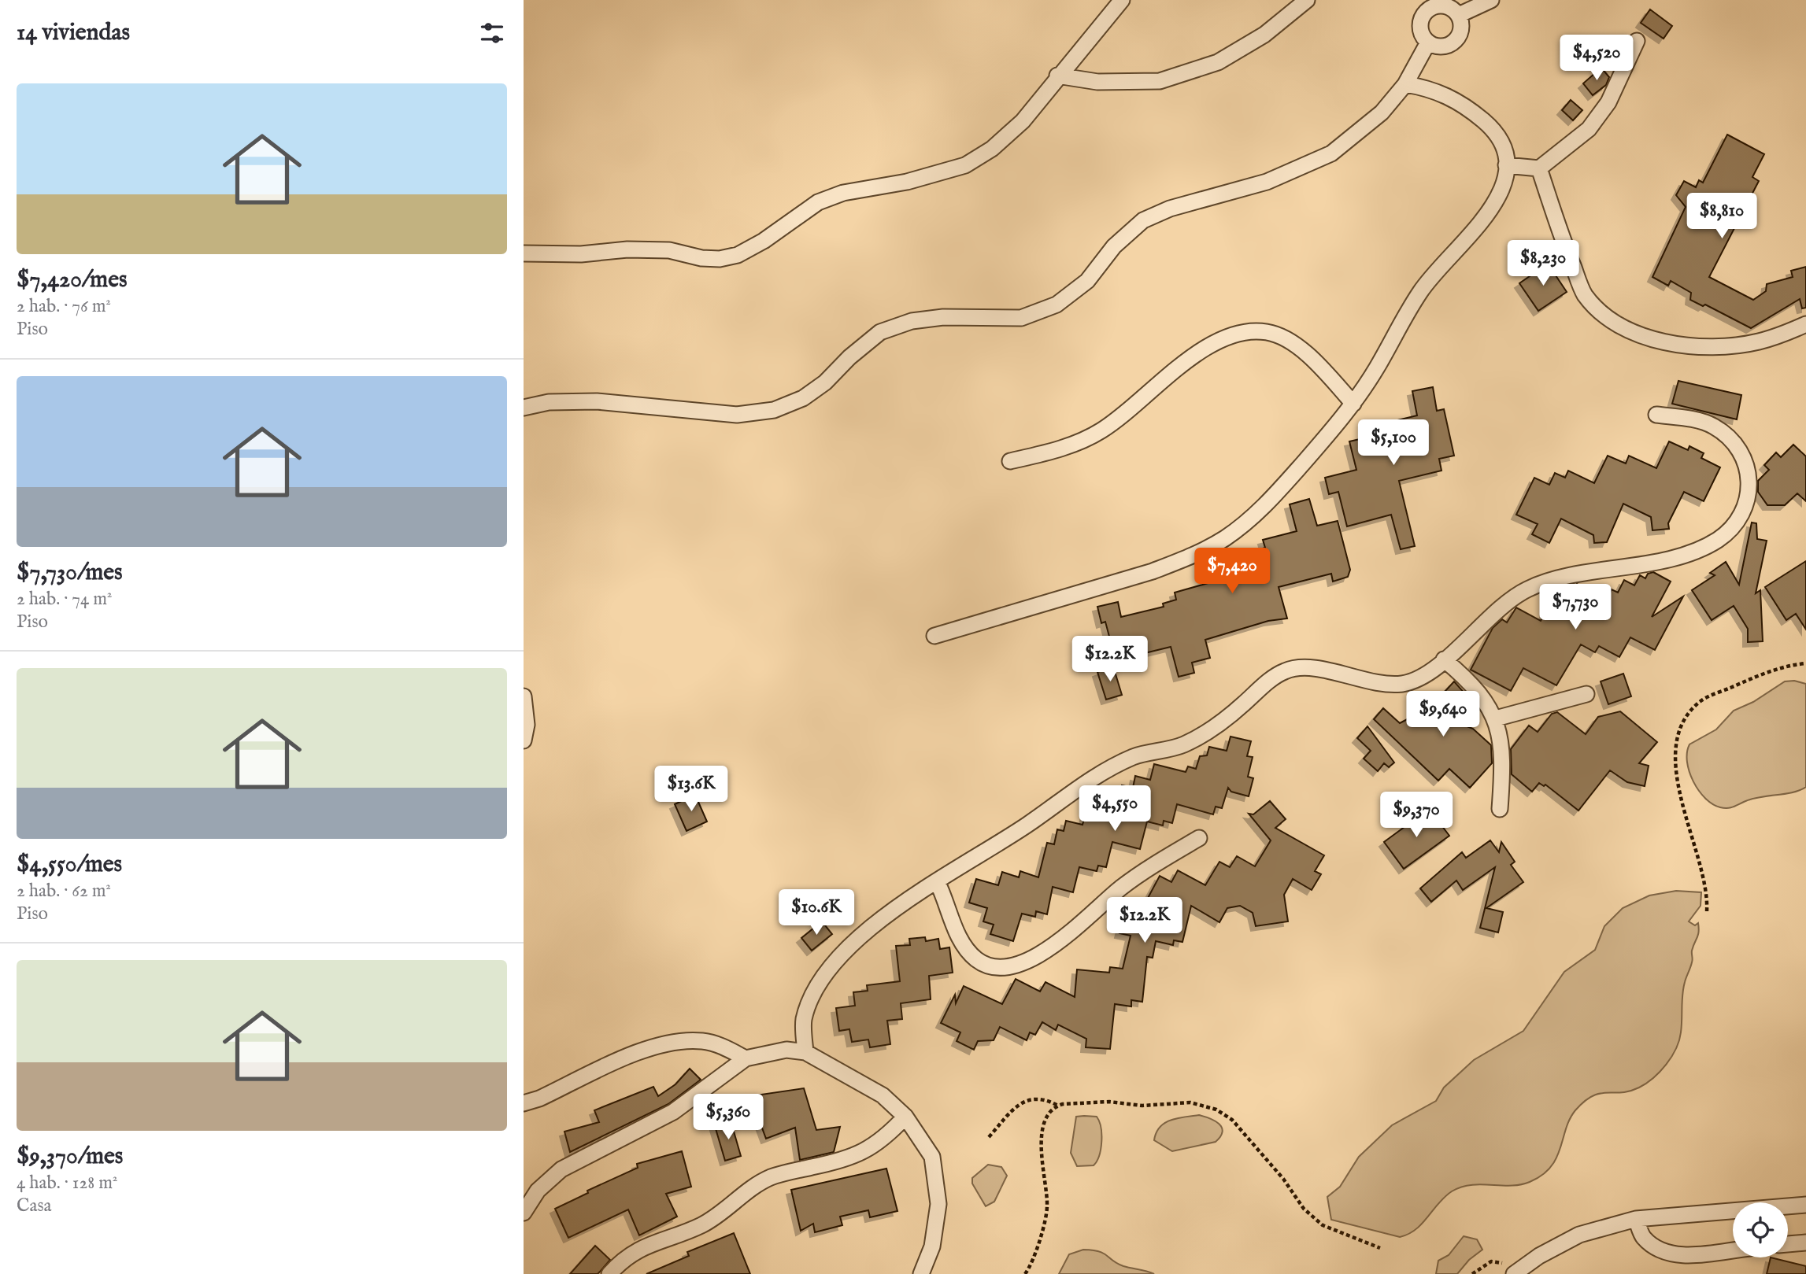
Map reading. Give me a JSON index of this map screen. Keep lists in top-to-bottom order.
{
  "page": {
    "heading": "14 viviendas",
    "price": [
      "$4,520",
      "$8,810",
      "$8,230",
      "$5,100",
      "$7,420",
      "$7,730",
      "$12.2K",
      "$9,640",
      "$13.6K",
      "$4,550",
      "$9,370",
      "$10.6K",
      "$12.2K",
      "$5,360"
    ],
    "list": [
      {
        "name": "$7,420/mes",
        "note": "2 hab. · 76 m² · Piso"
      },
      {
        "name": "$7,730/mes",
        "note": "2 hab. · 74 m² · Piso"
      },
      {
        "name": "$4,550/mes",
        "note": "2 hab. · 62 m² · Piso"
      },
      {
        "name": "$9,370/mes",
        "note": "4 hab. · 128 m² · Casa"
      }
    ]
  }
}
